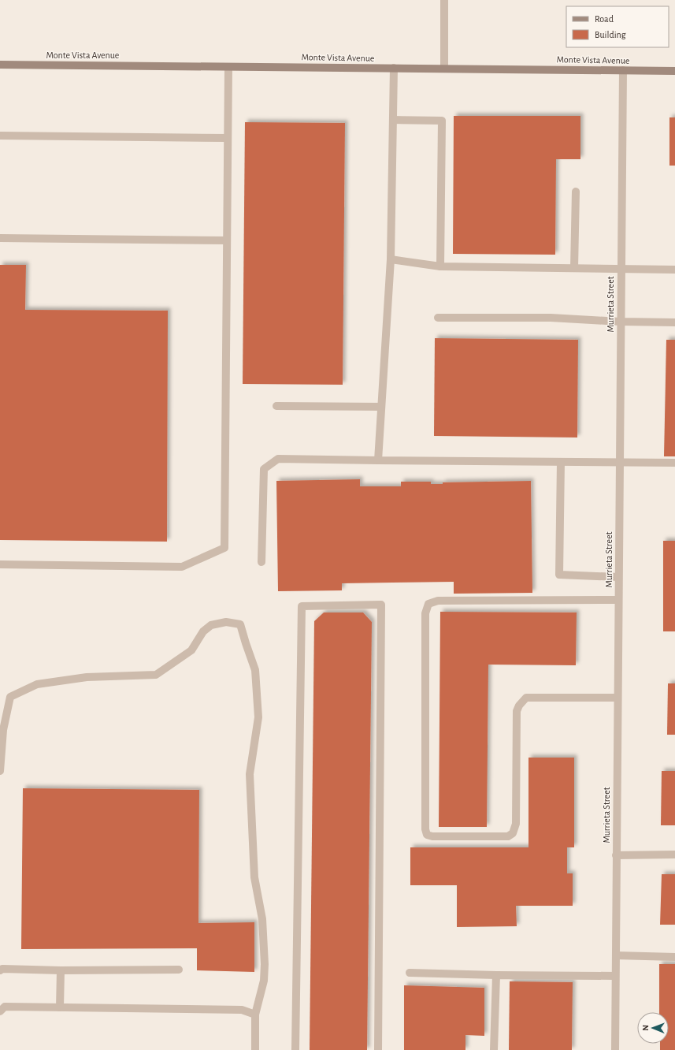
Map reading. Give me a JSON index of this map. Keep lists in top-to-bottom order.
{
  "streets": {
    "street": ["Monte Vista Avenue", "Murrieta Street"]
  },
  "crossings": [
    ["Monte Vista Avenue", "Murrieta Street"]
  ],
  "legend": ["Road", "Building"],
  "north": "left"
}
